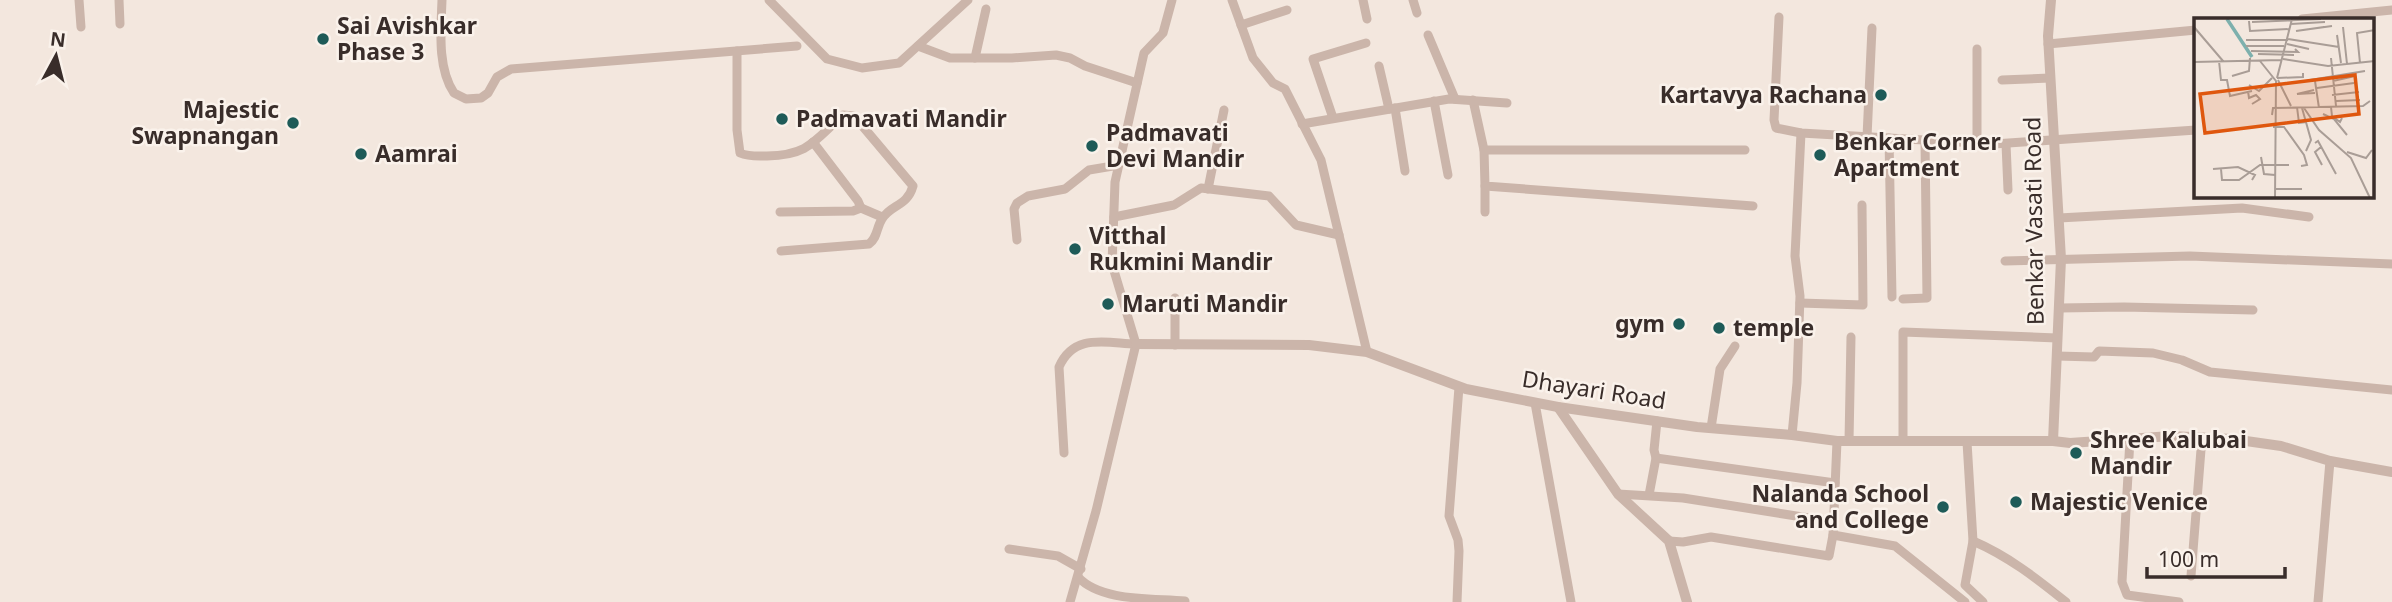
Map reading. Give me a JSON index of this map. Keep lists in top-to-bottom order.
{
  "streets": {
    "street": ["Benkar Vasati Road", "Dhayari Road"]
  },
  "crossings": [
    ["Benkar Vasati Road", "Dhayari Road"]
  ],
  "places": [
    "Sai Avishkar Phase 3",
    "Kartavya Rachana",
    "Padmavati Mandir",
    "Majestic Swapnangan",
    "Padmavati Devi Mandir",
    "Aamrai",
    "Benkar Corner Apartment",
    "Vitthal Rukmini Mandir",
    "Maruti Mandir",
    "gym",
    "temple",
    "Shree Kalubai Mandir",
    "Majestic Venice",
    "Nalanda School and College"
  ],
  "scale_bar": "100 m",
  "north": "top"
}
